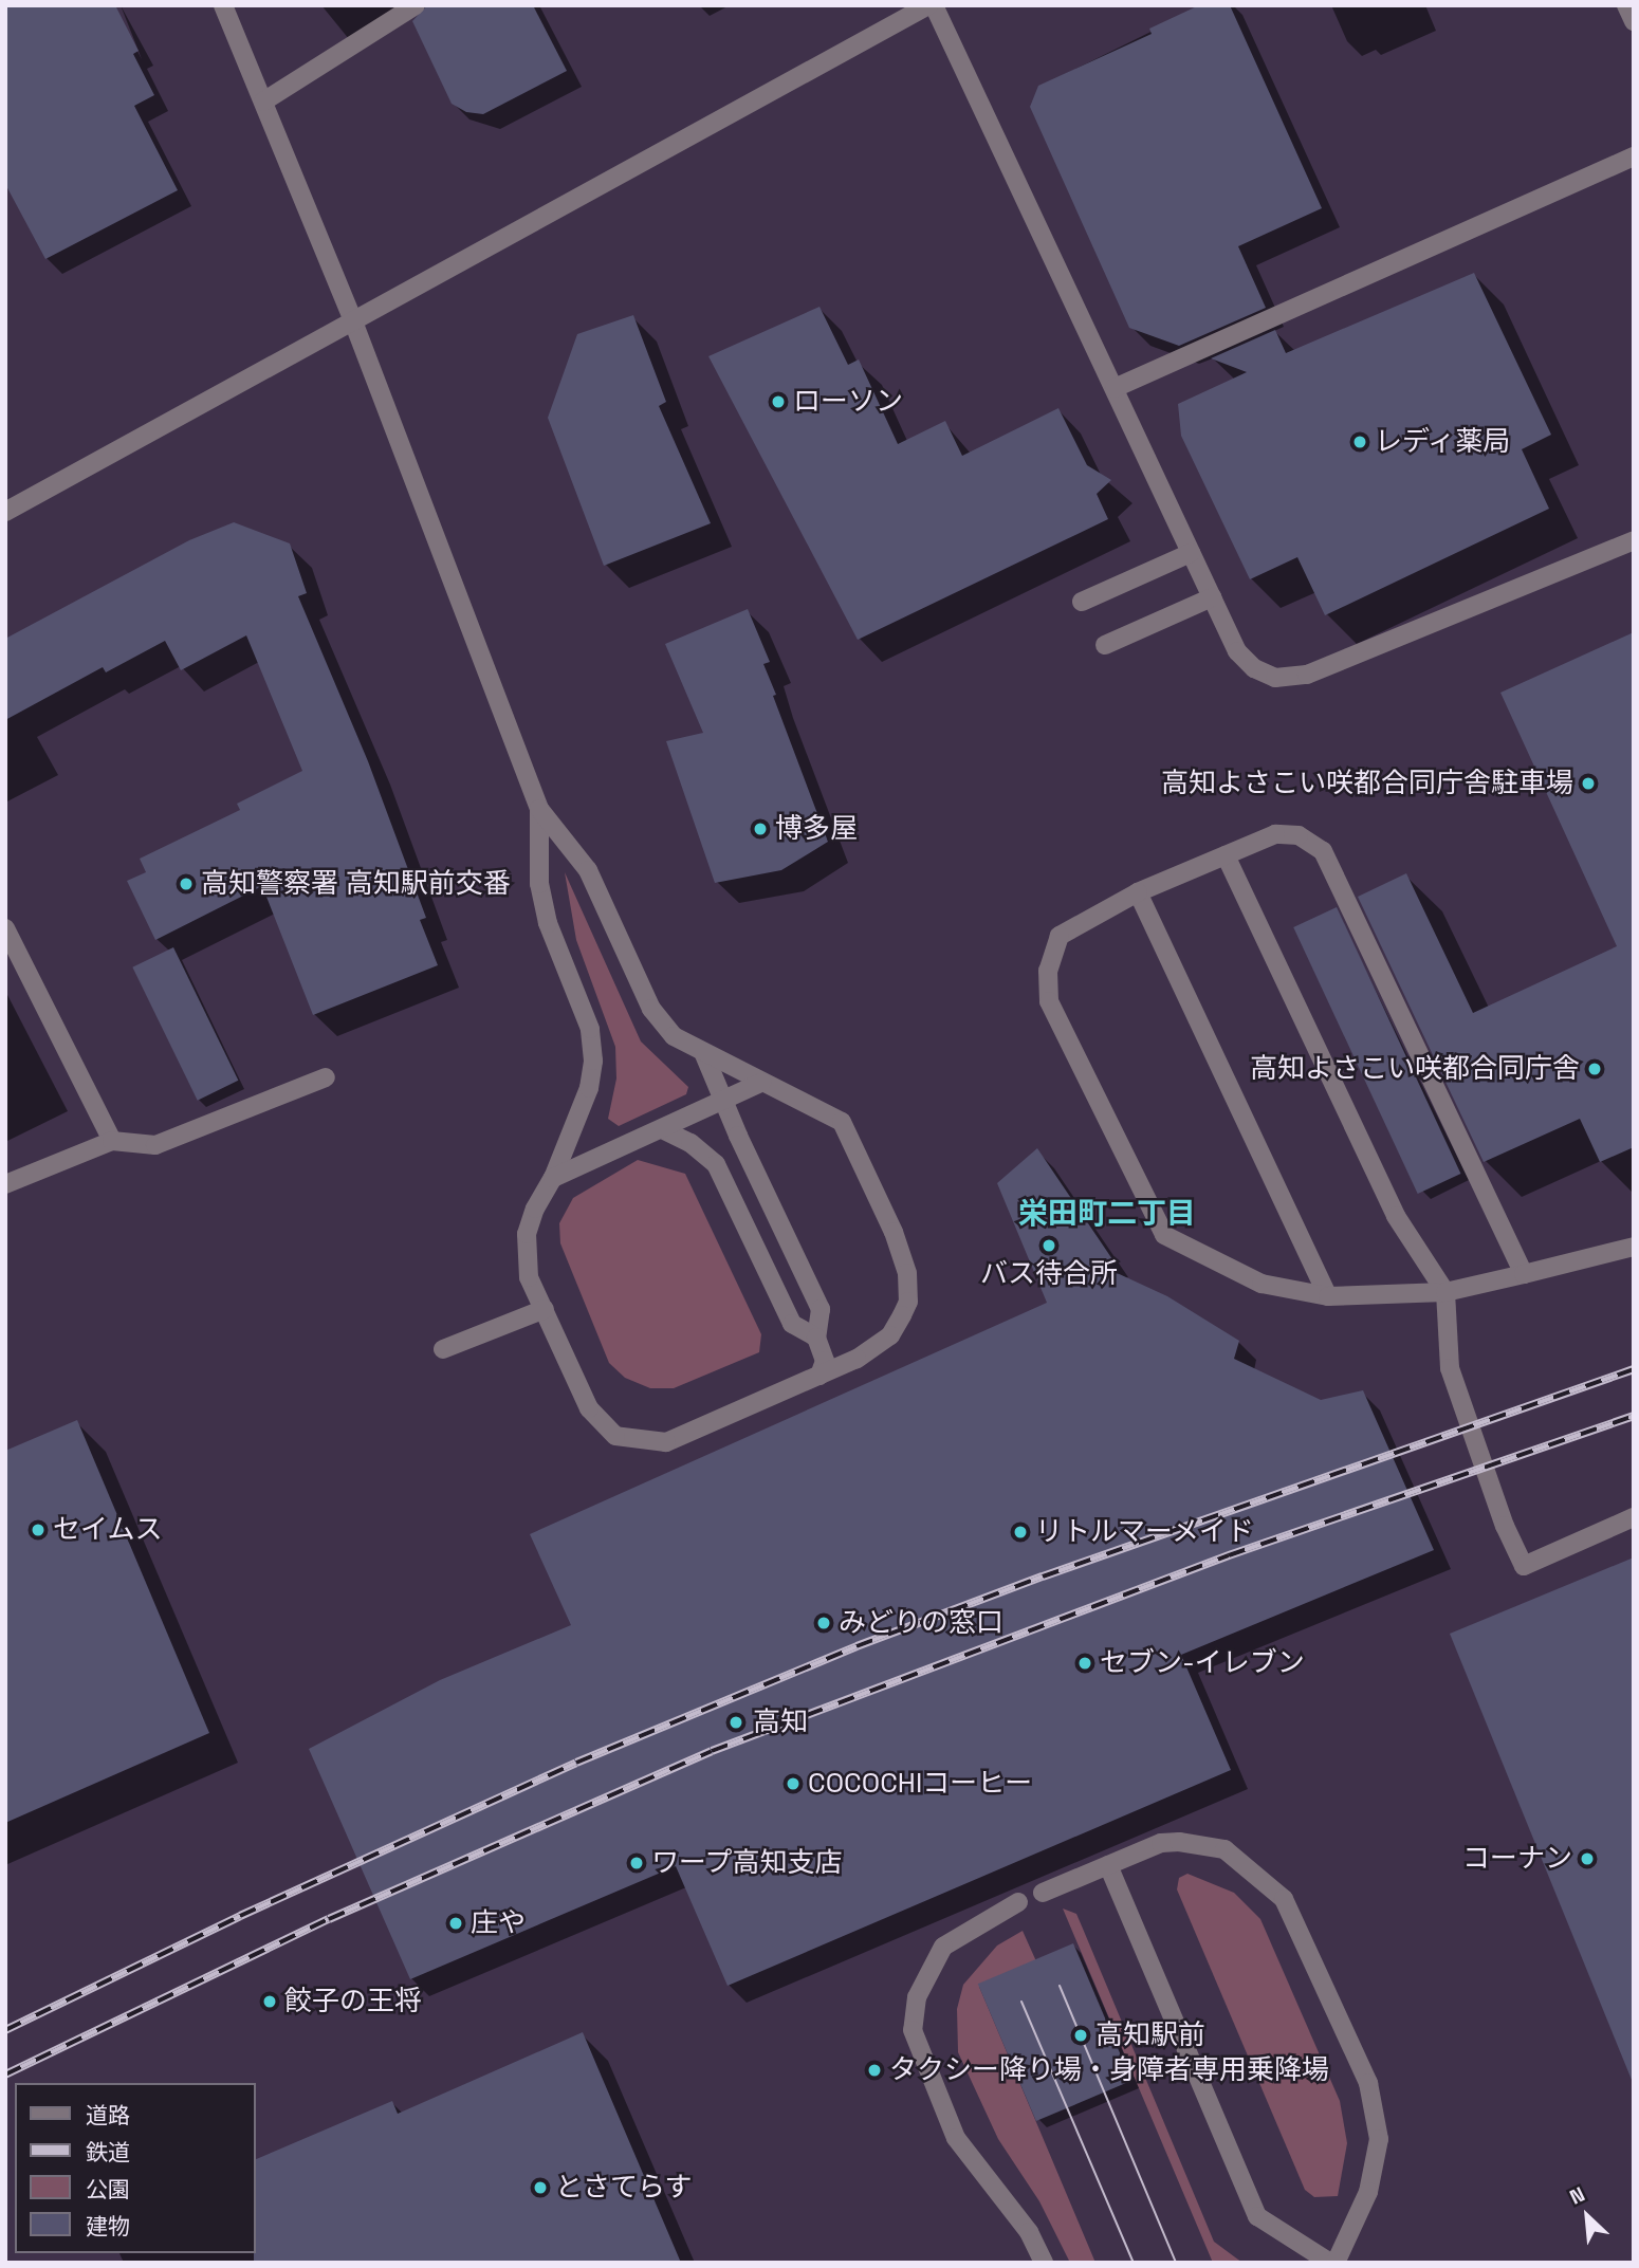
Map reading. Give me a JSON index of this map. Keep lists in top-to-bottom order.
{
  "districts": ["栄田町二丁目"],
  "places": [
    "ローソン",
    "レディ薬局",
    "高知よさこい咲都合同庁舎駐車場",
    "博多屋",
    "高知警察署 高知駅前交番",
    "高知よさこい咲都合同庁舎",
    "バス待合所",
    "セイムス",
    "リトルマーメイド",
    "みどりの窓口",
    "セブン-イレブン",
    "高知",
    "COCOCHIコーヒー",
    "コーナン",
    "ワープ高知支店",
    "庄や",
    "餃子の王将",
    "高知駅前",
    "タクシー降り場・身障者専用乗降場",
    "とさてらす"
  ],
  "legend": [
    "道路",
    "鉄道",
    "公園",
    "建物"
  ],
  "north": "top left"
}
